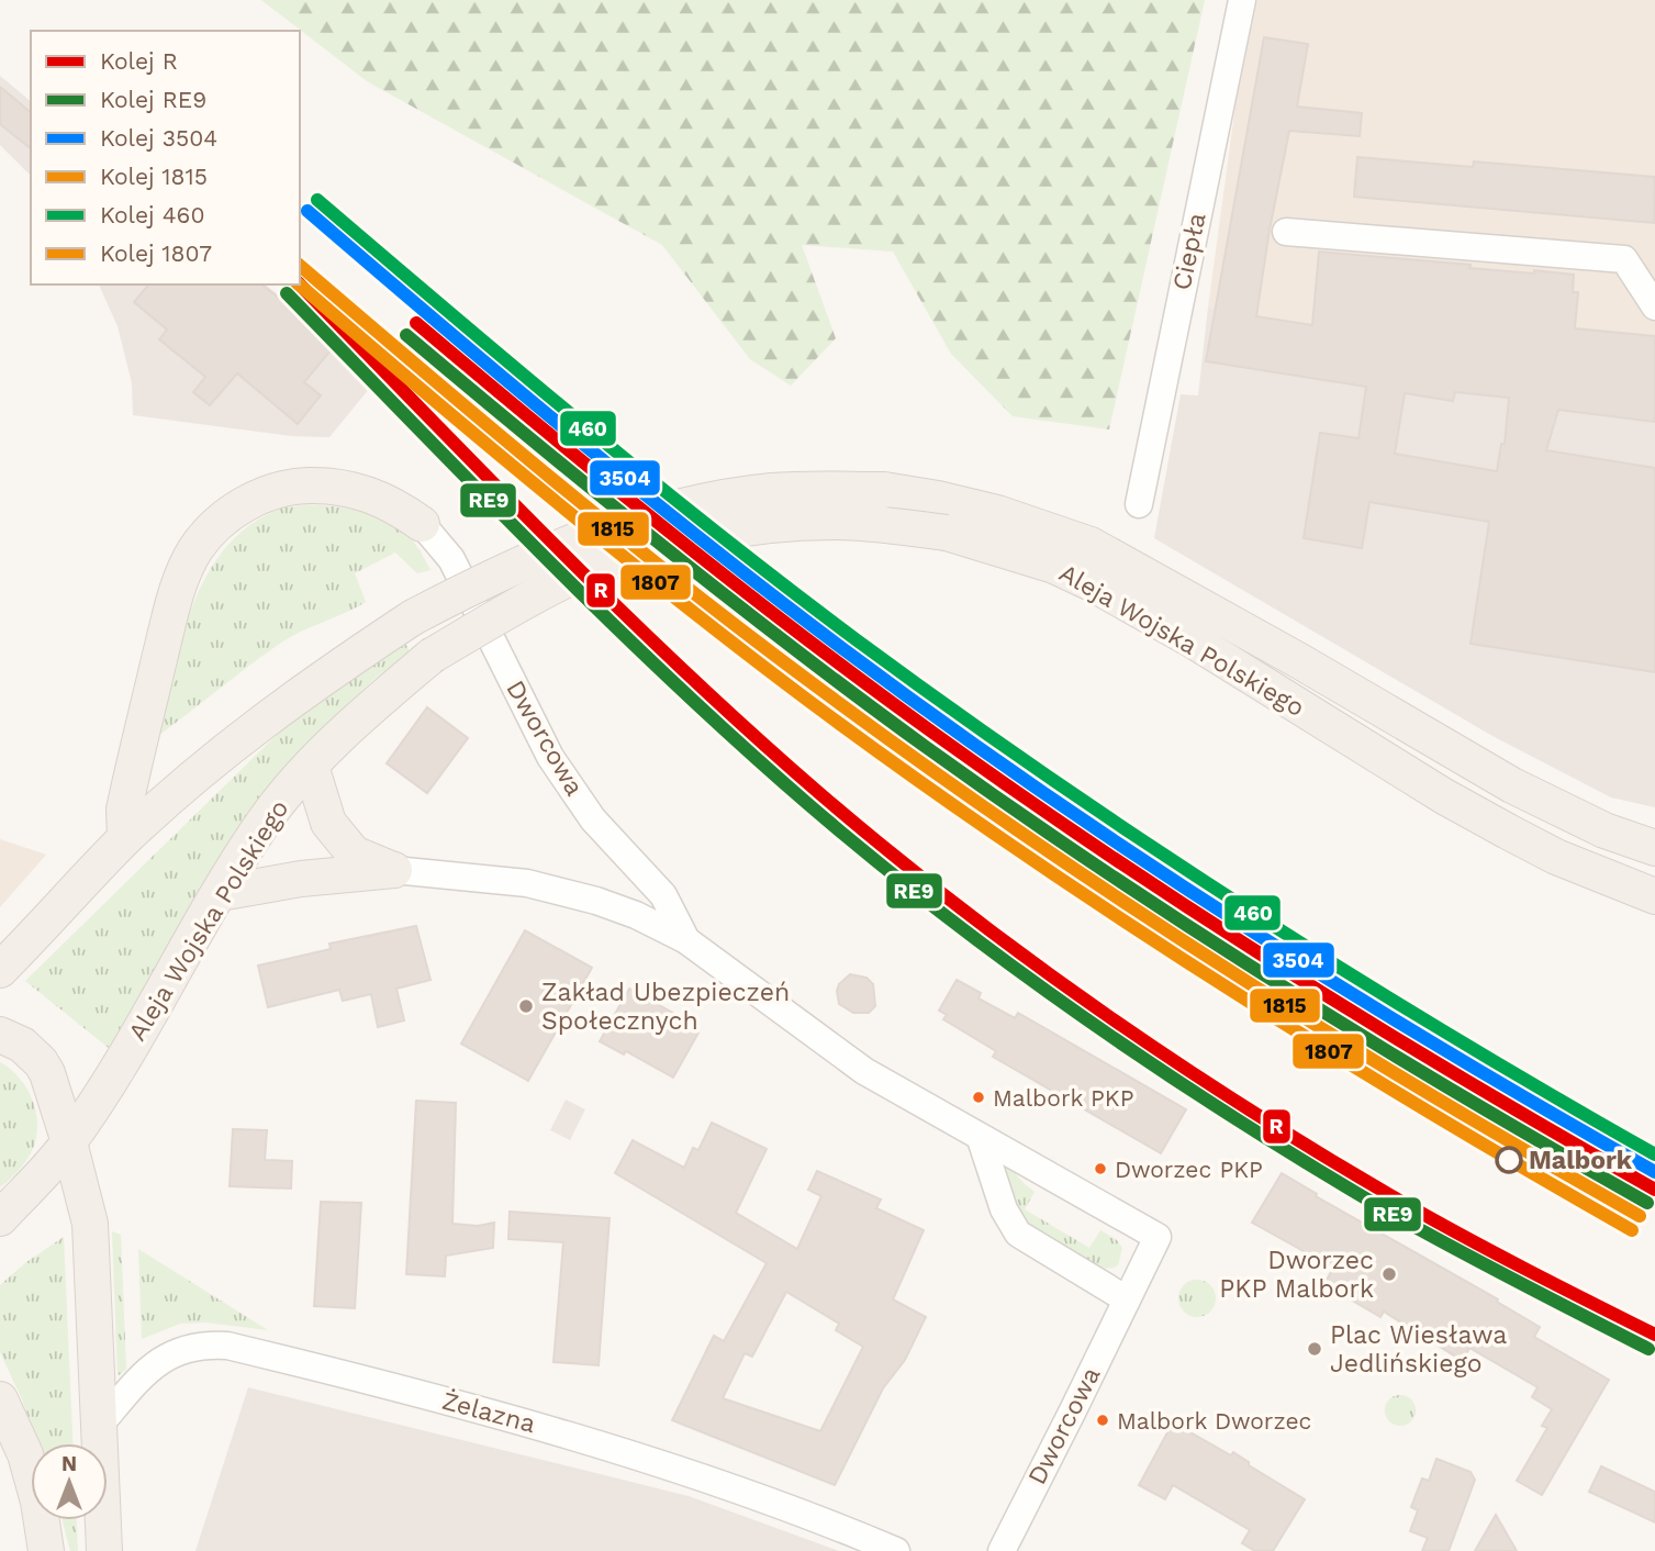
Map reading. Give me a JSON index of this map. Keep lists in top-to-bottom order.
{
  "streets": {
    "main road": ["Aleja Wojska Polskiego"],
    "street": ["Ciepła", "Dworcowa", "Żelazna"]
  },
  "places": [
    "Zakład Ubezpieczeń Społecznych",
    "Malbork PKP",
    "Malbork",
    "Dworzec PKP",
    "Dworzec PKP Malbork",
    "Plac Wiesława Jedlińskiego",
    "Malbork Dworzec"
  ],
  "lines": [
    "rail line 460",
    "rail line 3504",
    "rail line 1815",
    "rail line R",
    "rail line 1807",
    "rail line RE9"
  ],
  "legend": [
    "Kolej R",
    "Kolej RE9",
    "Kolej 3504",
    "Kolej 1815",
    "Kolej 460",
    "Kolej 1807"
  ],
  "north": "top"
}
